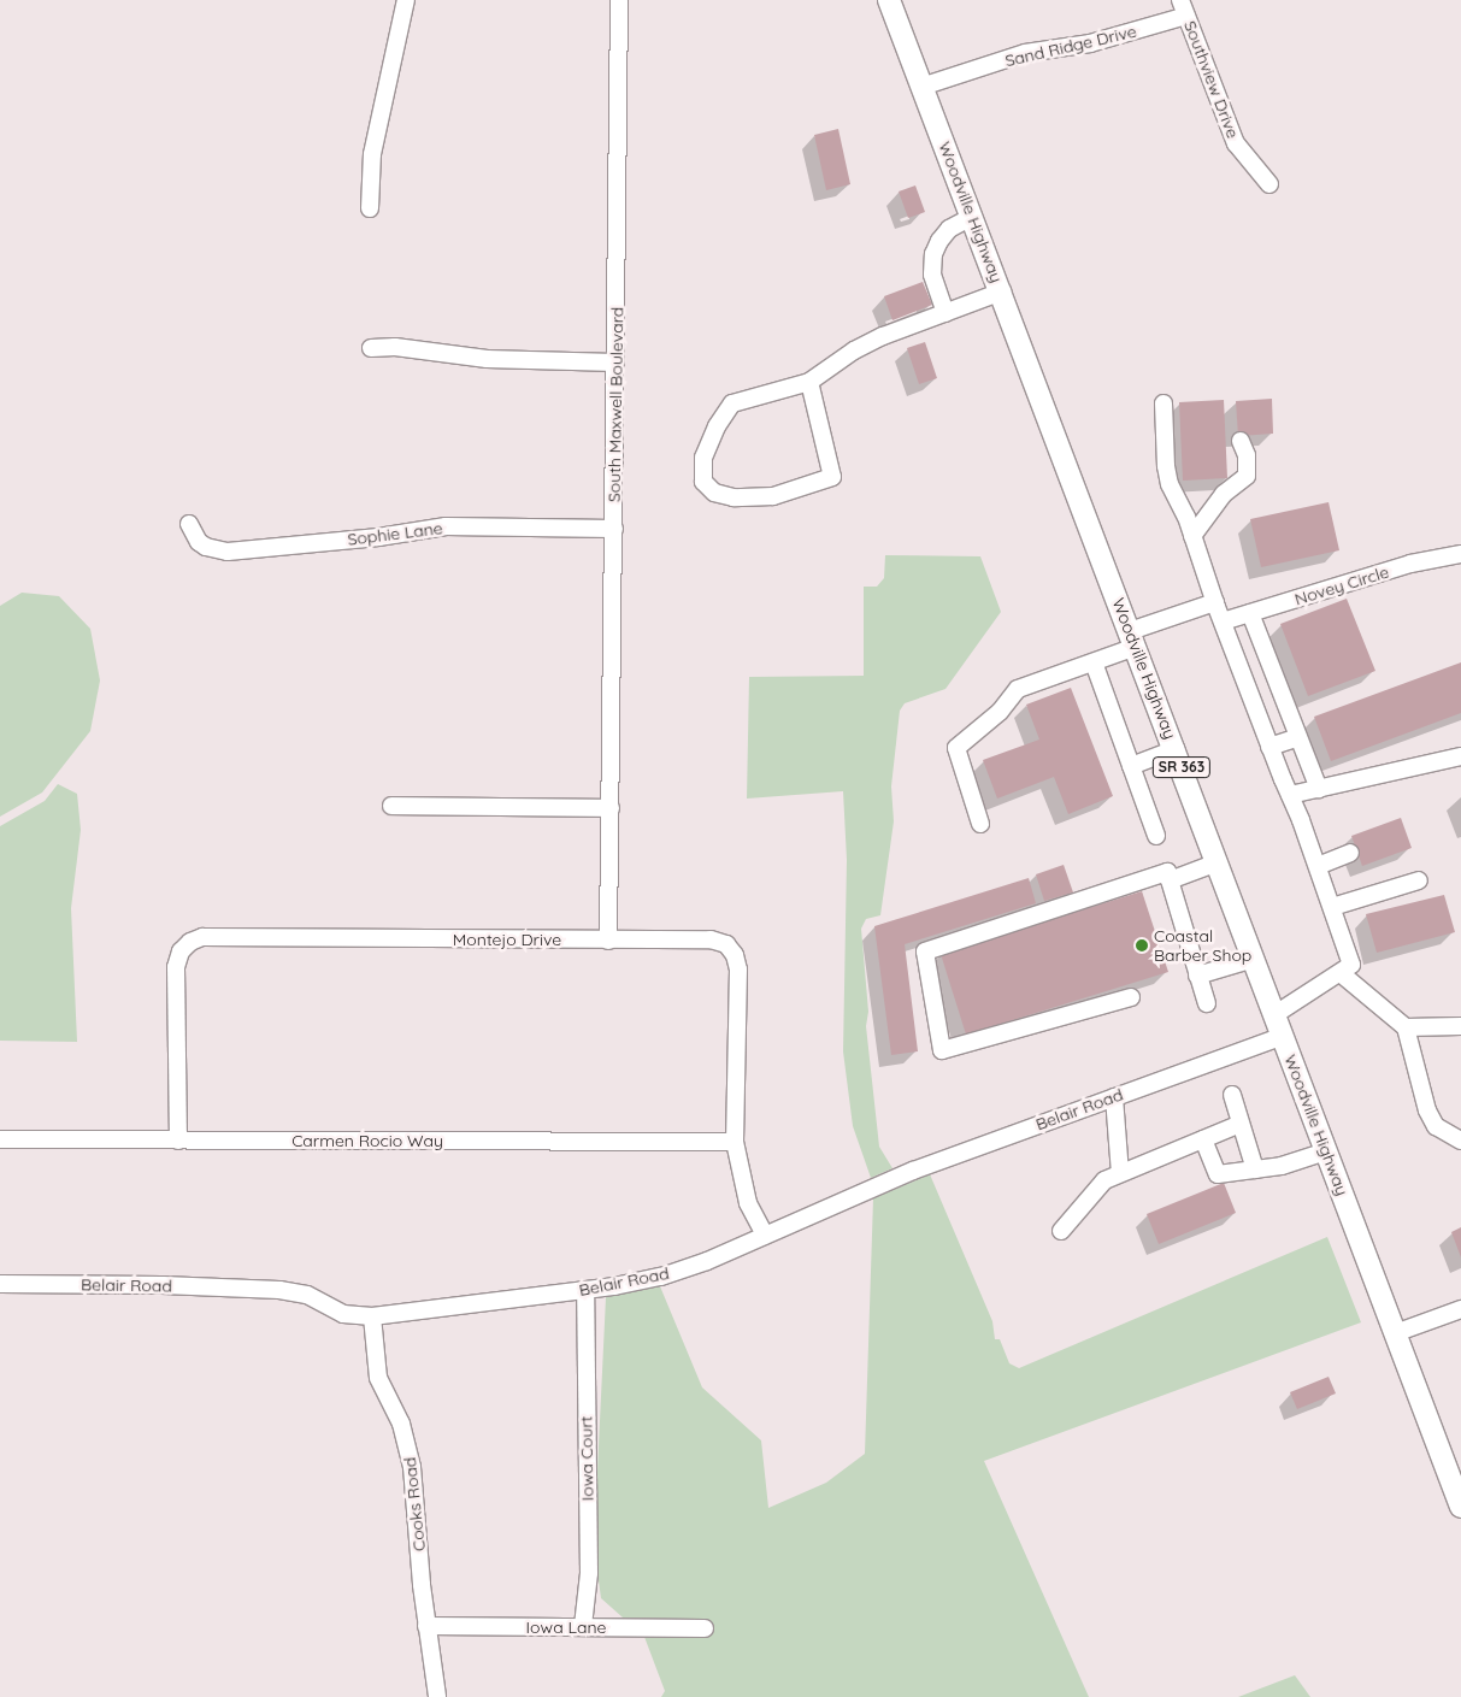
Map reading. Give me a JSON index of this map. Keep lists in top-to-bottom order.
{
  "streets": {
    "main road": ["Woodville Highway", "SR 363"],
    "street": [
      "Sand Ridge Drive",
      "Southview Drive",
      "South Maxwell Boulevard",
      "Sophie Lane",
      "Novey Circle",
      "Montejo Drive",
      "Belair Road",
      "Carmen Rocio Way",
      "Iowa Court",
      "Cooks Road",
      "Iowa Lane"
    ]
  },
  "crossings": [
    ["Sand Ridge Drive", "Southview Drive"],
    ["Sand Ridge Drive", "Woodville Highway"],
    ["Woodville Highway", "Belair Road"],
    ["South Maxwell Boulevard", "Sophie Lane"],
    ["South Maxwell Boulevard", "Montejo Drive"],
    ["Montejo Drive", "Belair Road"],
    ["Montejo Drive", "Carmen Rocio Way"],
    ["Belair Road", "Iowa Court"],
    ["Belair Road", "Cooks Road"],
    ["Iowa Court", "Iowa Lane"],
    ["Cooks Road", "Iowa Lane"]
  ],
  "places": ["Coastal Barber Shop"]
}
